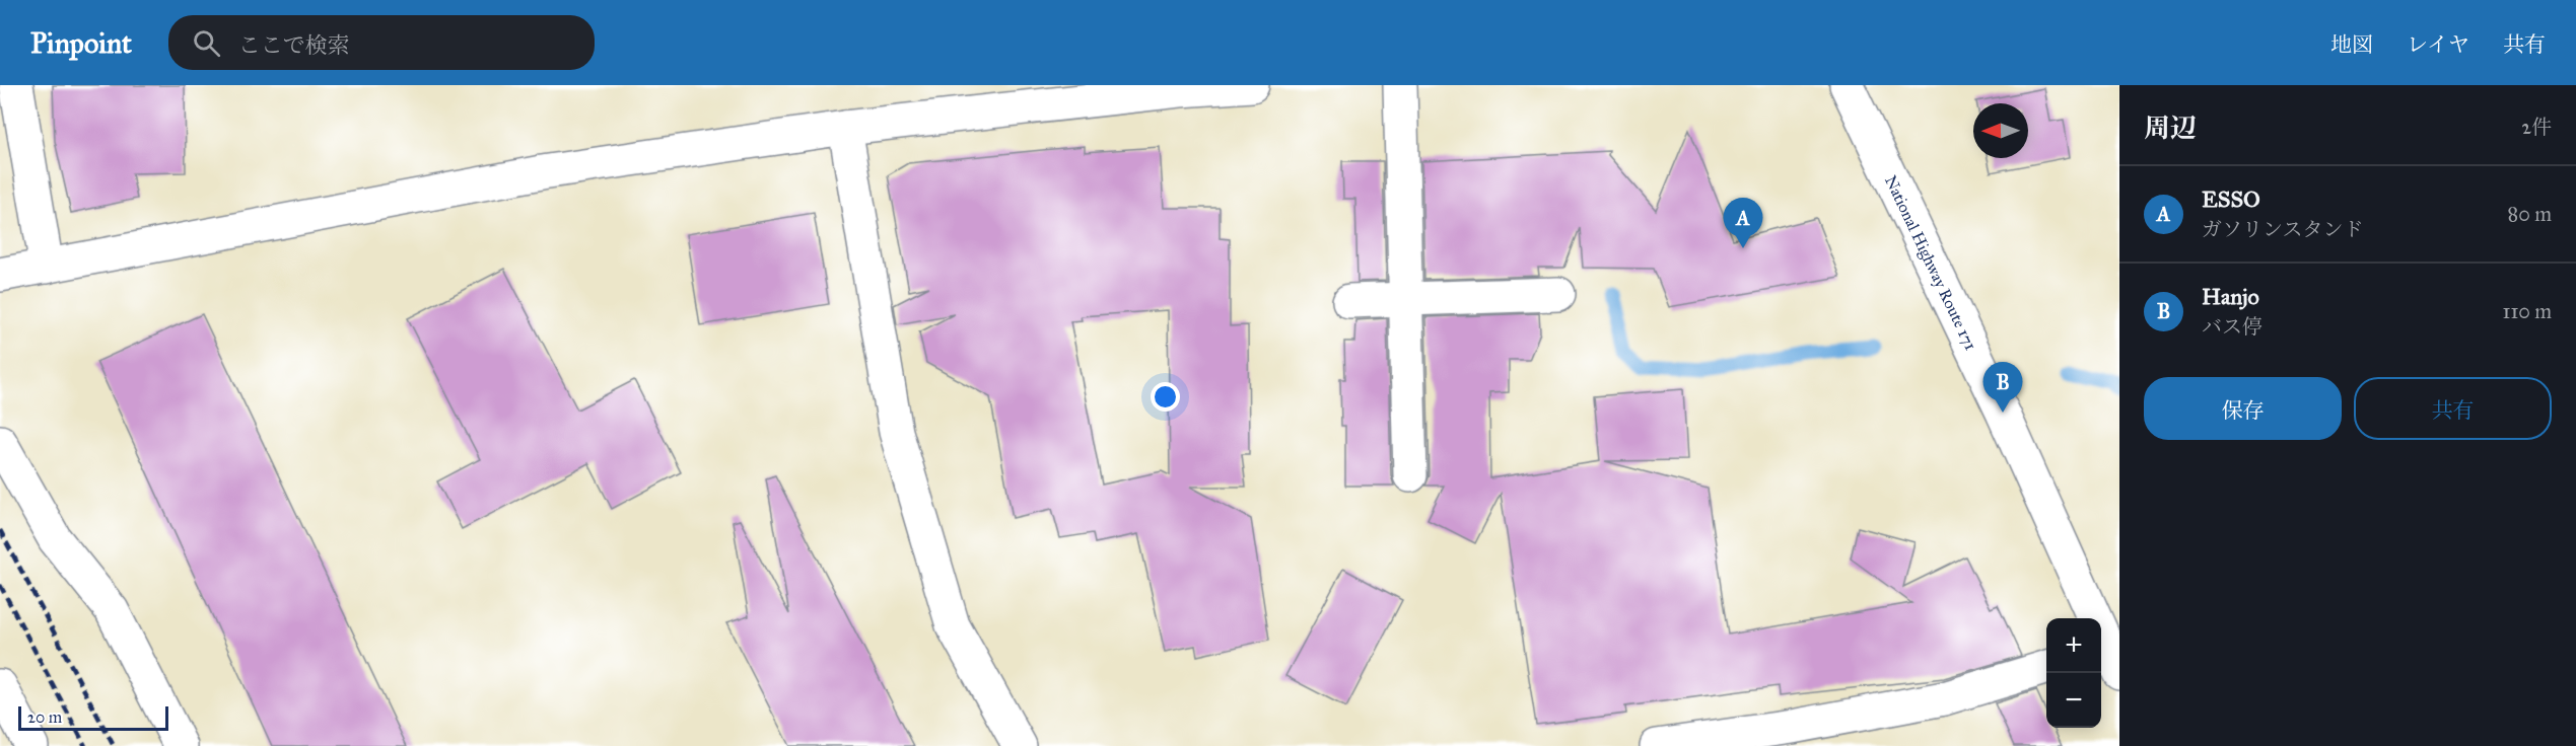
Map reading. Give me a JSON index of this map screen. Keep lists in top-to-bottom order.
{
  "streets": {
    "main road": ["National Highway Route 171"]
  },
  "scale_bar": "20 m",
  "north": "left",
  "page": {
    "header": "Pinpoint",
    "search": "ここで検索",
    "nav": ["地図", "レイヤ", "共有"],
    "heading": ["周辺", "2件"],
    "list": [
      {
        "mark": "A",
        "name": "ESSO",
        "note": "ガソリンスタンド",
        "value": "80 m"
      },
      {
        "mark": "B",
        "name": "Hanjo",
        "note": "バス停",
        "value": "110 m"
      }
    ],
    "pins": ["A", "B"],
    "buttons": ["保存", "共有"],
    "map_buttons": ["+", "−"],
    "scale": "20 m"
  }
}
